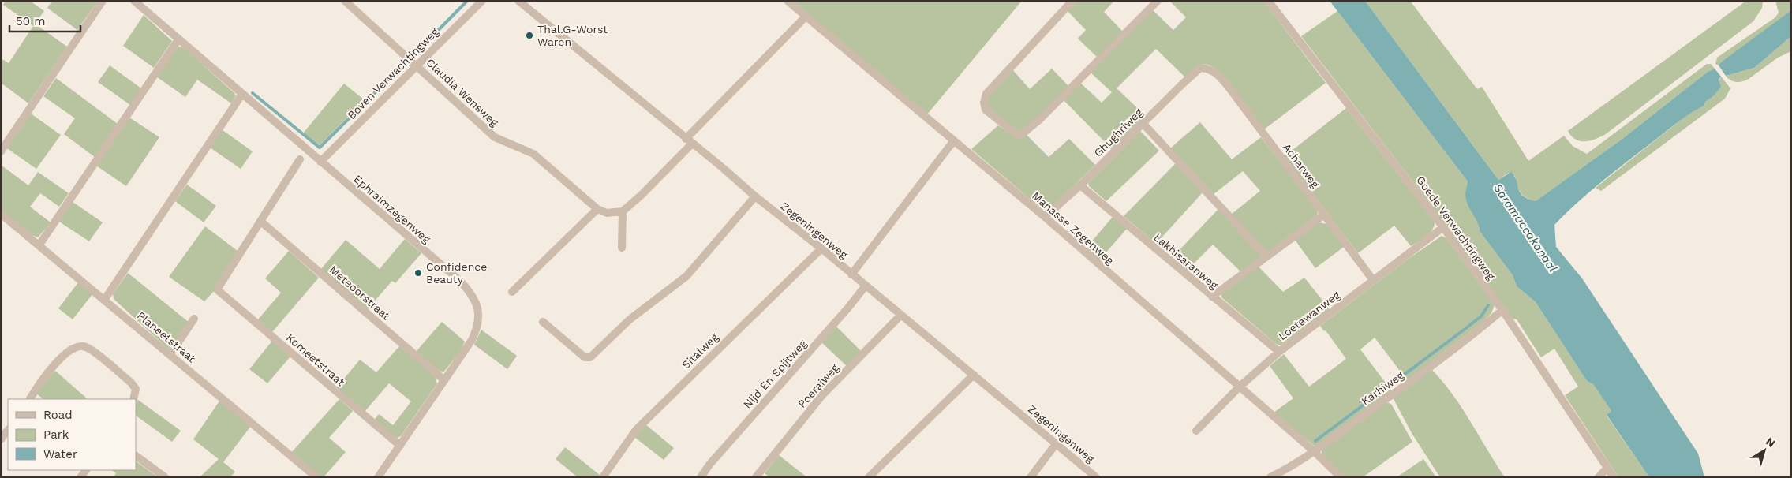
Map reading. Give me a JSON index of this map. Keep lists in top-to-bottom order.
{
  "streets": {
    "street": [
      "Boven Verwachtingweg",
      "Claudia Wensweg",
      "Ghughriweg",
      "Acharweg",
      "Ephraimzegenweg",
      "Manasse Zegenweg",
      "Goede Verwachtingweg",
      "Zegeningenweg",
      "Lakhisaranweg",
      "Meteoorstraat",
      "Loetawanweg",
      "Planeetstraat",
      "Sitalweg",
      "Komeetstraat",
      "Nijd En Spijtweg",
      "Poeraiweg",
      "Karhiweg"
    ]
  },
  "crossings": [
    ["Boven Verwachtingweg", "Claudia Wensweg"],
    ["Boven Verwachtingweg", "Ephraimzegenweg"],
    ["Ghughriweg", "Acharweg"],
    ["Ghughriweg", "Manasse Zegenweg"],
    ["Ghughriweg", "Lakhisaranweg"],
    ["Acharweg", "Loetawanweg"],
    ["Ephraimzegenweg", "Meteoorstraat"],
    ["Ephraimzegenweg", "Komeetstraat"],
    ["Manasse Zegenweg", "Loetawanweg"],
    ["Manasse Zegenweg", "Karhiweg"],
    ["Goede Verwachtingweg", "Loetawanweg"],
    ["Goede Verwachtingweg", "Karhiweg"],
    ["Zegeningenweg", "Sitalweg"],
    ["Zegeningenweg", "Nijd En Spijtweg"],
    ["Zegeningenweg", "Poeraiweg"],
    ["Lakhisaranweg", "Loetawanweg"],
    ["Meteoorstraat", "Komeetstraat"]
  ],
  "water": ["Saramaccakanaal"],
  "places": ["Thal.G-Worst Waren", "Confidence Beauty"],
  "legend": ["Road", "Park", "Water"],
  "scale_bar": "50 m",
  "north": "top right"
}
